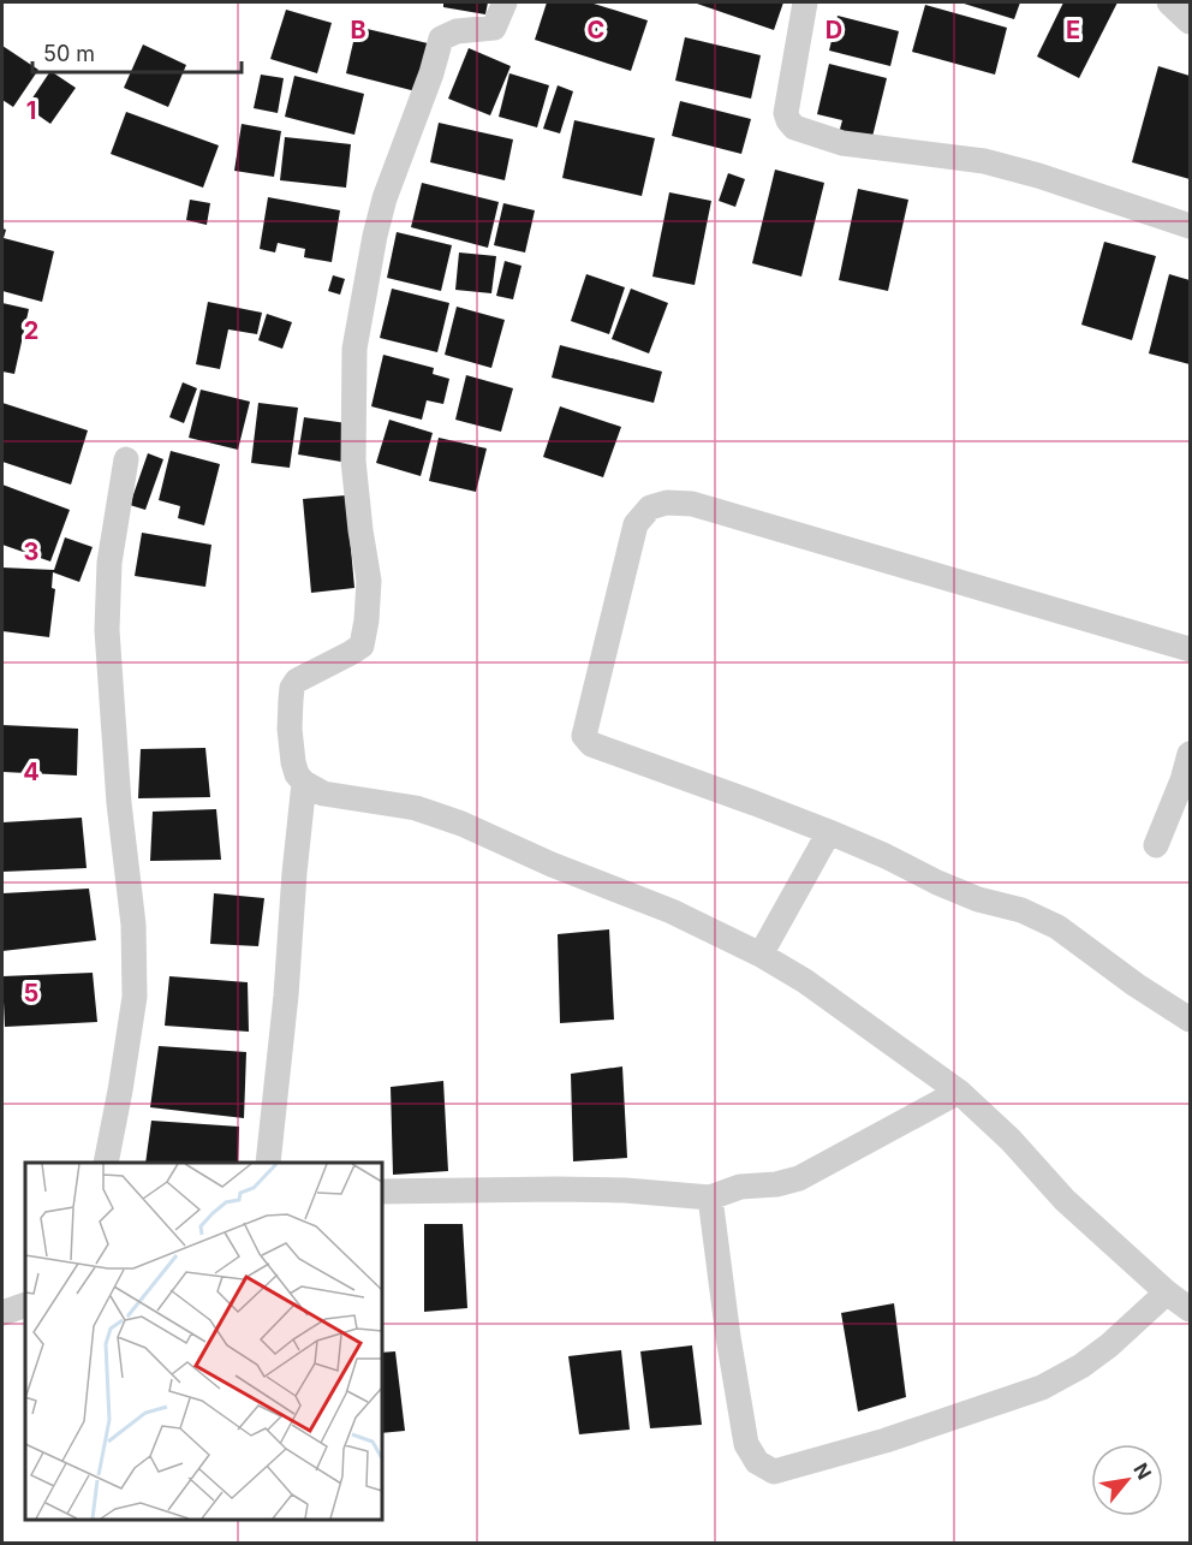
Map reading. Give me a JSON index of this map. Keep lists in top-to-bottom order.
{
  "scale_bar": "50 m",
  "north": "top right",
  "grid": {
    "columns": [
      "B",
      "C",
      "D",
      "E"
    ],
    "rows": [
      "1",
      "2",
      "3",
      "4",
      "5"
    ]
  }
}
